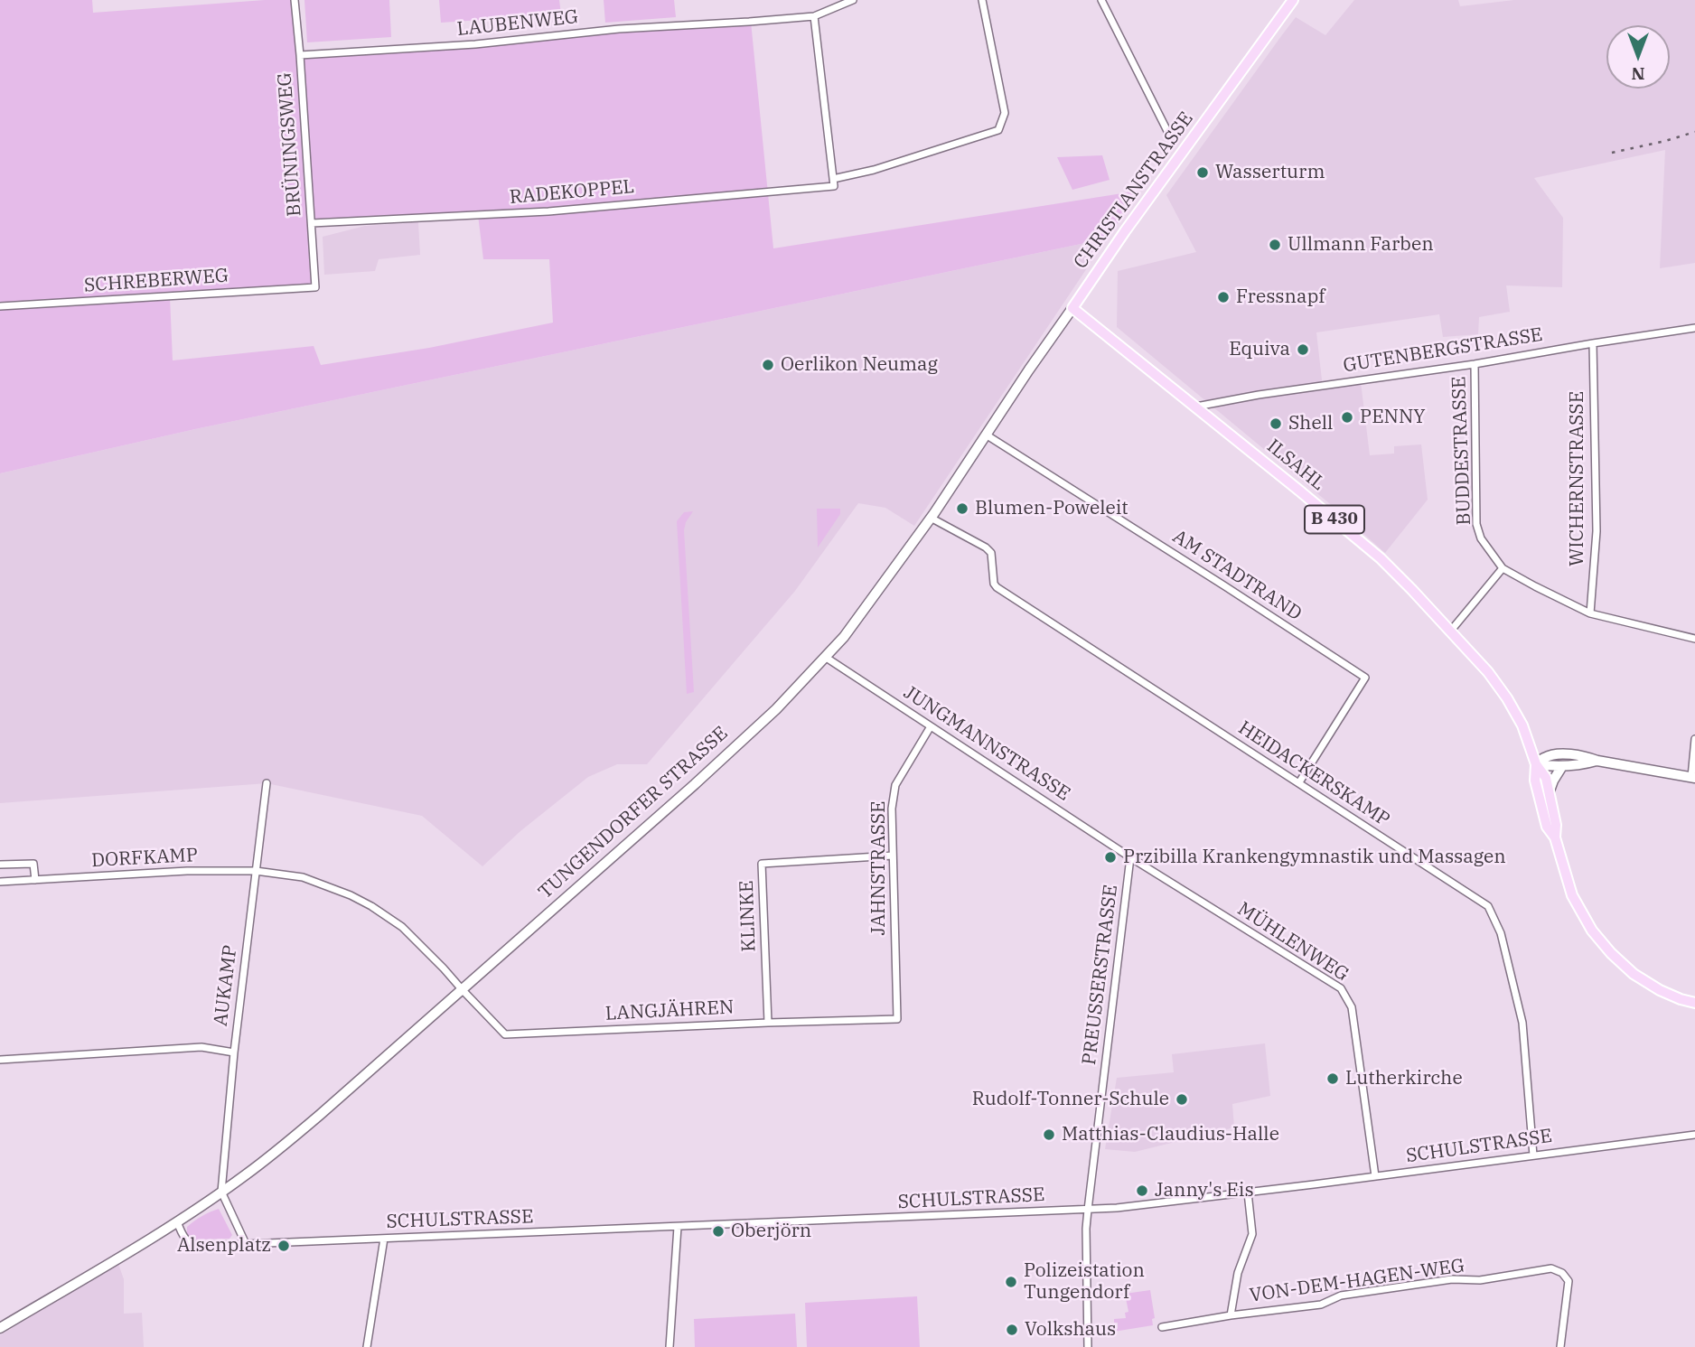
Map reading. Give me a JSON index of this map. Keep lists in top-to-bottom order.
{
  "streets": {
    "main road": [
      "CHRISTIANSTRASSE",
      "ILSAHL",
      "B 430",
      "TUNGENDORFER STRASSE"
    ],
    "street": [
      "LAUBENWEG",
      "BRÜNINGSWEG",
      "RADEKOPPEL",
      "SCHREBERWEG",
      "GUTENBERGSTRASSE",
      "BUDDESTRASSE",
      "WICHERNSTRASSE",
      "AM STADTRAND",
      "JUNGMANNSTRASSE",
      "HEIDACKERSKAMP",
      "DORFKAMP",
      "JAHNSTRASSE",
      "KLINKE",
      "MÜHLENWEG",
      "PREUSSERSTRASSE",
      "AUKAMP",
      "LANGJÄHREN",
      "SCHULSTRASSE",
      "VON-DEM-HAGEN-WEG"
    ]
  },
  "crossings": [
    ["LAUBENWEG", "BRÜNINGSWEG"],
    ["BRÜNINGSWEG", "RADEKOPPEL"],
    ["BRÜNINGSWEG", "SCHREBERWEG"],
    ["CHRISTIANSTRASSE", "ILSAHL"],
    ["CHRISTIANSTRASSE", "TUNGENDORFER STRASSE"],
    ["GUTENBERGSTRASSE", "BUDDESTRASSE"],
    ["GUTENBERGSTRASSE", "ILSAHL"],
    ["GUTENBERGSTRASSE", "WICHERNSTRASSE"],
    ["BUDDESTRASSE", "WICHERNSTRASSE"],
    ["ILSAHL", "B 430"],
    ["AM STADTRAND", "HEIDACKERSKAMP"],
    ["AM STADTRAND", "TUNGENDORFER STRASSE"],
    ["JUNGMANNSTRASSE", "TUNGENDORFER STRASSE"],
    ["JUNGMANNSTRASSE", "JAHNSTRASSE"],
    ["JUNGMANNSTRASSE", "MÜHLENWEG"],
    ["JUNGMANNSTRASSE", "PREUSSERSTRASSE"],
    ["HEIDACKERSKAMP", "TUNGENDORFER STRASSE"],
    ["HEIDACKERSKAMP", "SCHULSTRASSE"],
    ["TUNGENDORFER STRASSE", "DORFKAMP"],
    ["TUNGENDORFER STRASSE", "AUKAMP"],
    ["TUNGENDORFER STRASSE", "LANGJÄHREN"],
    ["DORFKAMP", "AUKAMP"],
    ["DORFKAMP", "LANGJÄHREN"],
    ["JAHNSTRASSE", "KLINKE"],
    ["JAHNSTRASSE", "LANGJÄHREN"],
    ["KLINKE", "LANGJÄHREN"],
    ["MÜHLENWEG", "PREUSSERSTRASSE"],
    ["MÜHLENWEG", "SCHULSTRASSE"],
    ["PREUSSERSTRASSE", "SCHULSTRASSE"],
    ["SCHULSTRASSE", "VON-DEM-HAGEN-WEG"]
  ],
  "places": [
    "Wasserturm",
    "Ullmann Farben",
    "Fressnapf",
    "Equiva",
    "Oerlikon Neumag",
    "PENNY",
    "Shell",
    "Blumen-Poweleit",
    "Przibilla Krankengymnastik und Massagen",
    "Lutherkirche",
    "Rudolf-Tonner-Schule",
    "Matthias-Claudius-Halle",
    "Janny's Eis",
    "Oberjörn",
    "Alsenplatz",
    "Polizeistation Tungendorf",
    "Volkshaus"
  ],
  "north": "bottom"
}
